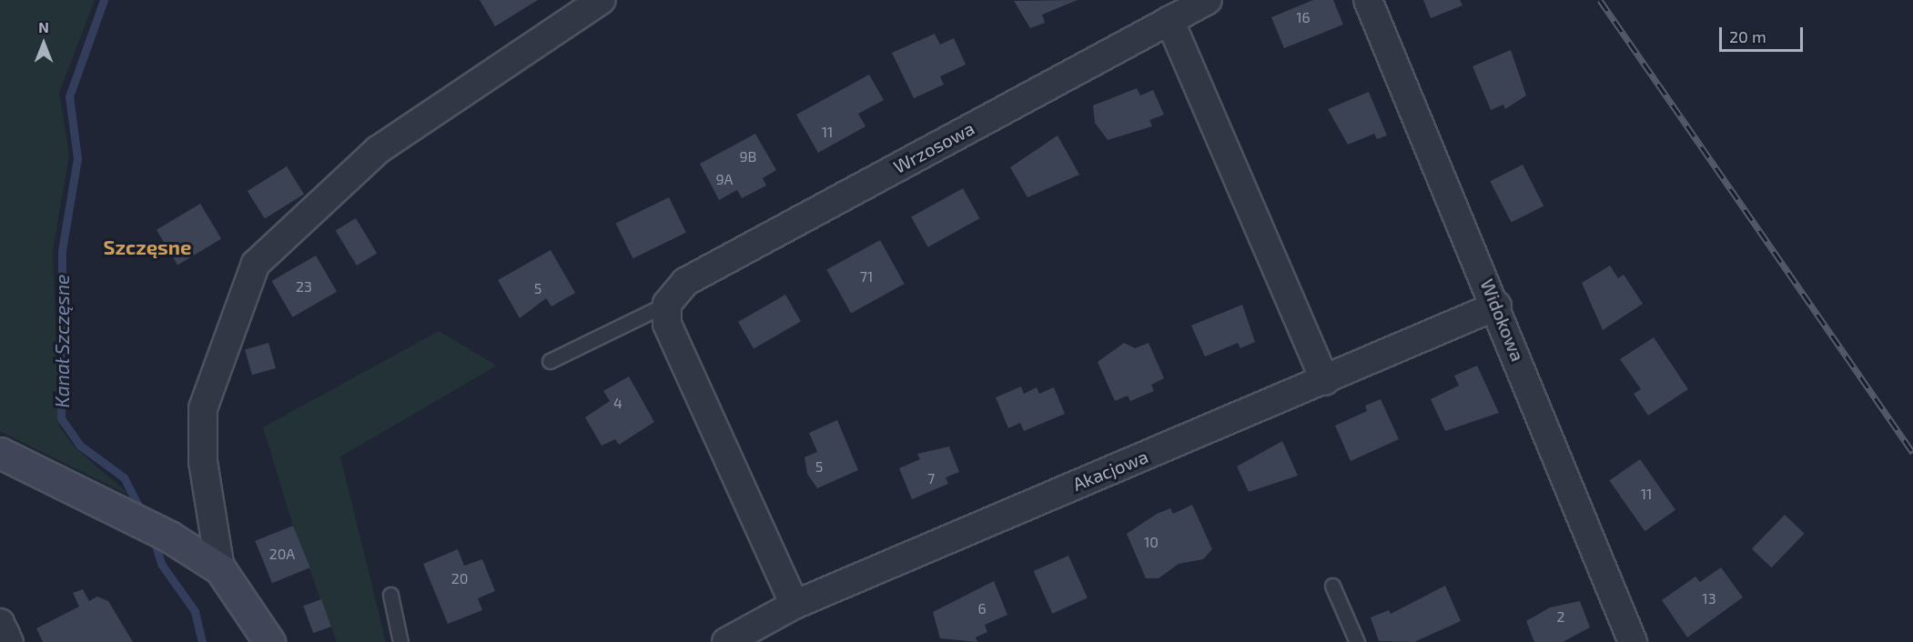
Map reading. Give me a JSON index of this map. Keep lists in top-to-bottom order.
{
  "streets": {
    "street": ["Wrzosowa", "Widokowa", "Akacjowa"]
  },
  "crossings": [
    ["Widokowa", "Akacjowa"]
  ],
  "districts": ["Szczęsne"],
  "water": ["Kanał Szczęsne"],
  "house_numbers": [
    "16",
    "11",
    "9B",
    "9A",
    "71",
    "23",
    "5",
    "4",
    "5",
    "7",
    "11",
    "10",
    "20A",
    "20",
    "13",
    "6",
    "2"
  ],
  "scale_bar": "20 m",
  "north": "top"
}
